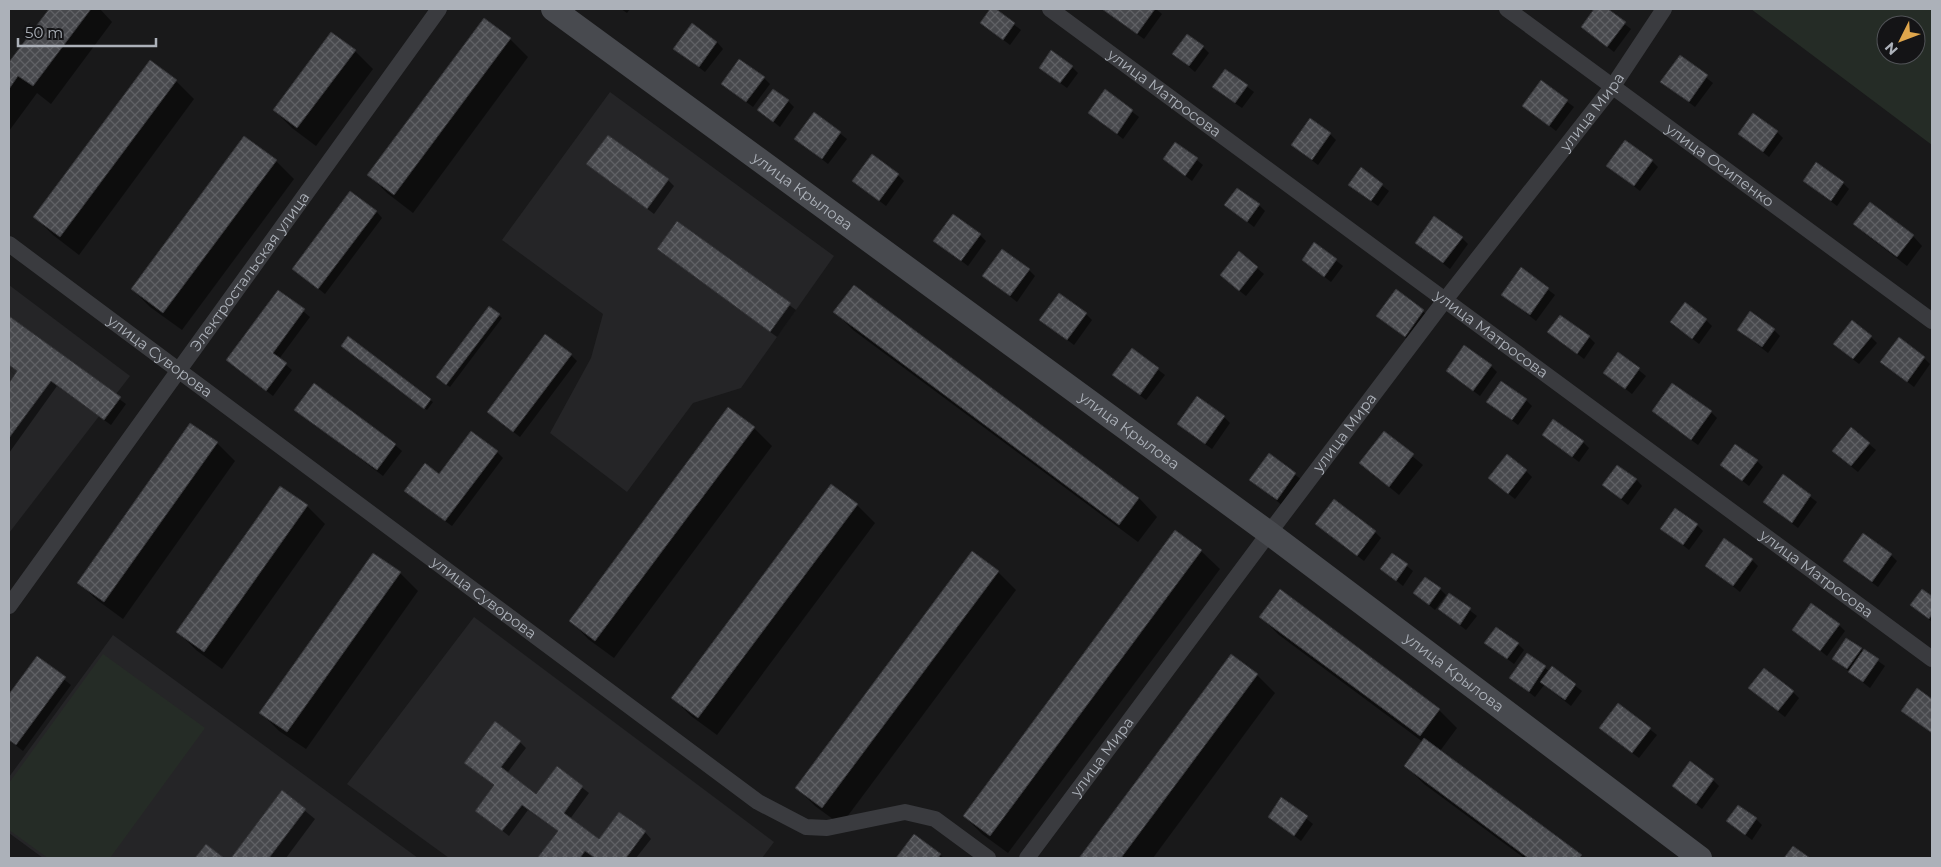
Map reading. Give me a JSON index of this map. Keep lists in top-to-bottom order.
{
  "streets": {
    "main road": ["улица Крылова"],
    "street": [
      "улица Матросова",
      "улица Мира",
      "улица Осипенко",
      "Электростальская улица",
      "улица Суворова"
    ]
  },
  "crossings": [
    ["улица Матросова", "улица Мира"],
    ["улица Мира", "улица Осипенко"],
    ["улица Мира", "улица Крылова"],
    ["Электростальская улица", "улица Суворова"]
  ],
  "scale_bar": "50 m",
  "north": "bottom left"
}
